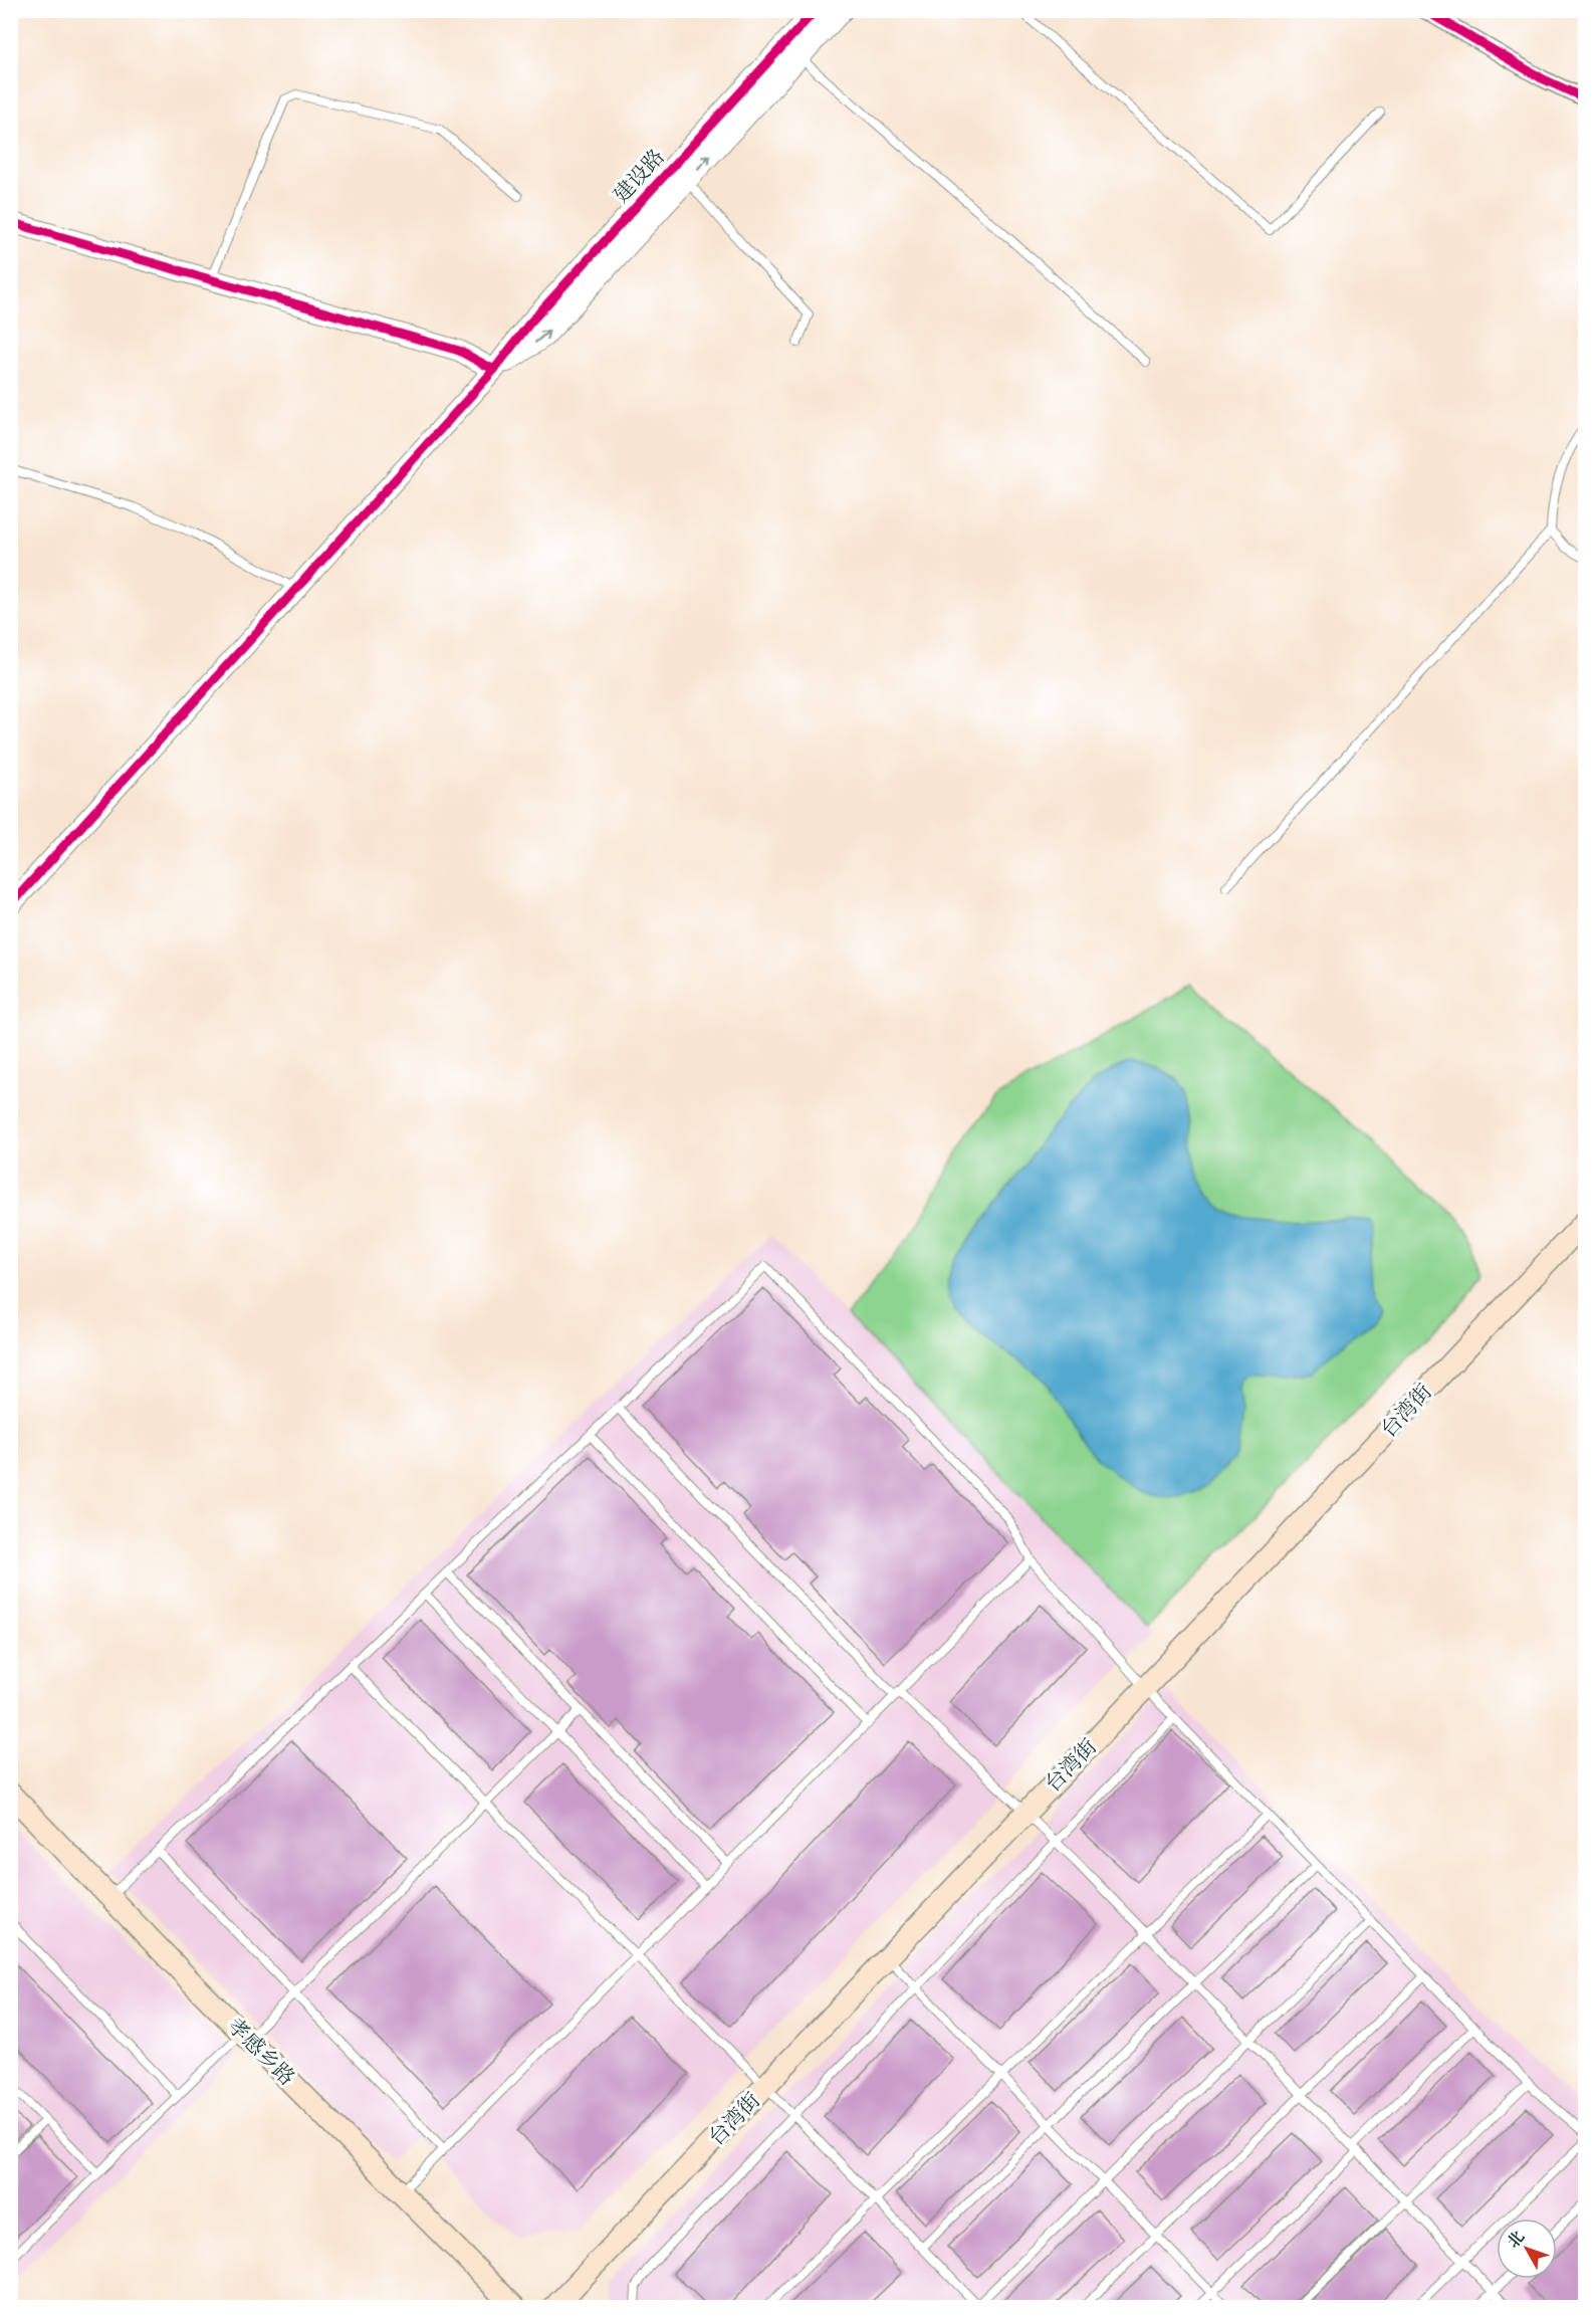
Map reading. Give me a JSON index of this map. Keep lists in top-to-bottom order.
{
  "streets": {
    "main road": ["台湾街", "孝感乡路"],
    "street": ["建设路"]
  },
  "north": "top left"
}
